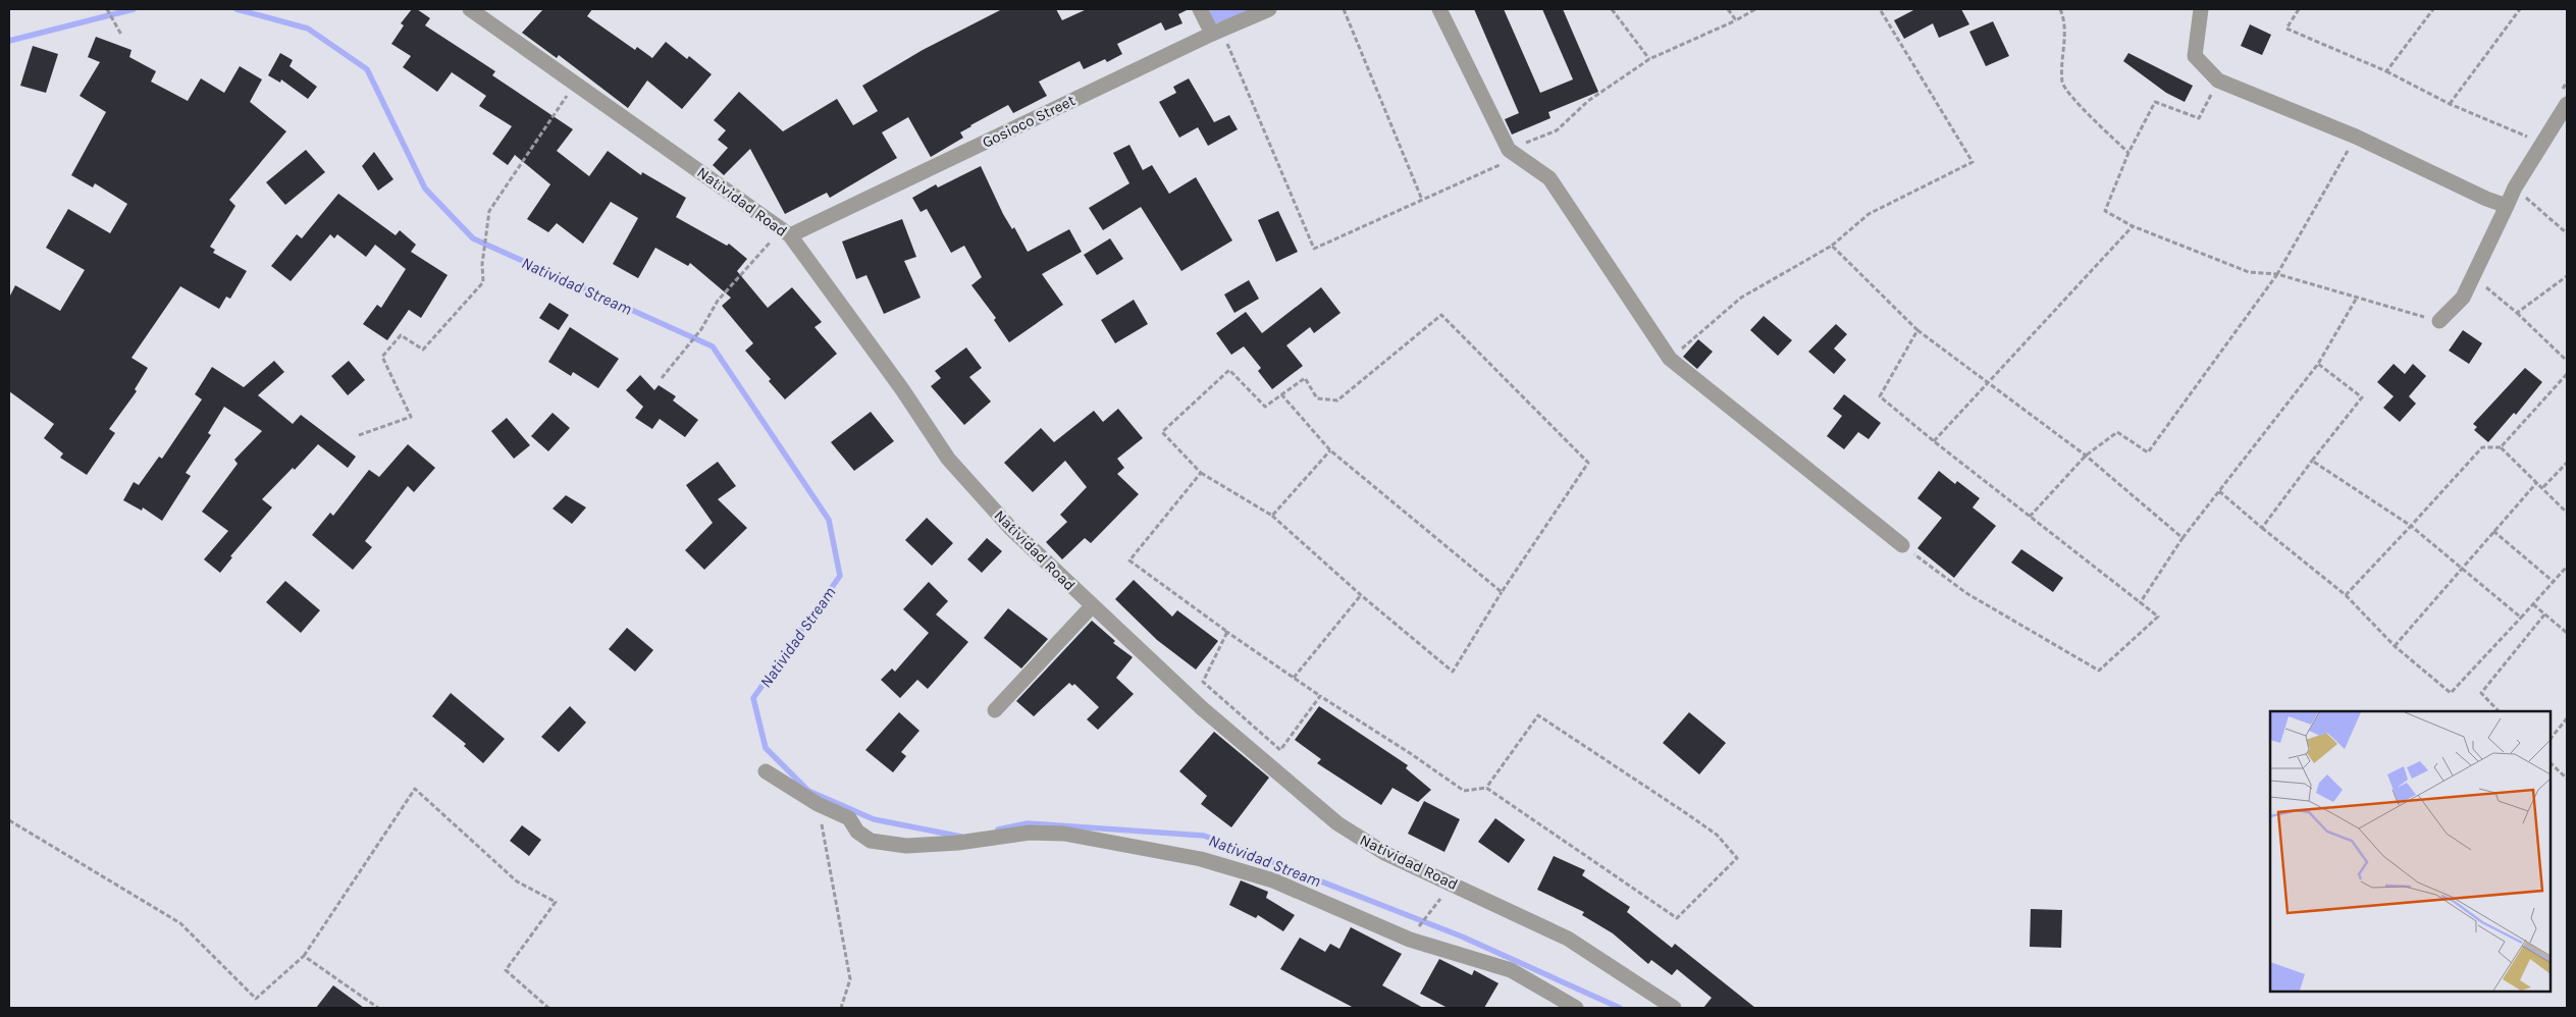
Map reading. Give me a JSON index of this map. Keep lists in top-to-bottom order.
{
  "streets": {
    "street": ["Gosioco Street", "Natividad Road"]
  },
  "crossings": [
    ["Gosioco Street", "Natividad Road"]
  ],
  "water": ["Natividad Stream"]
}
